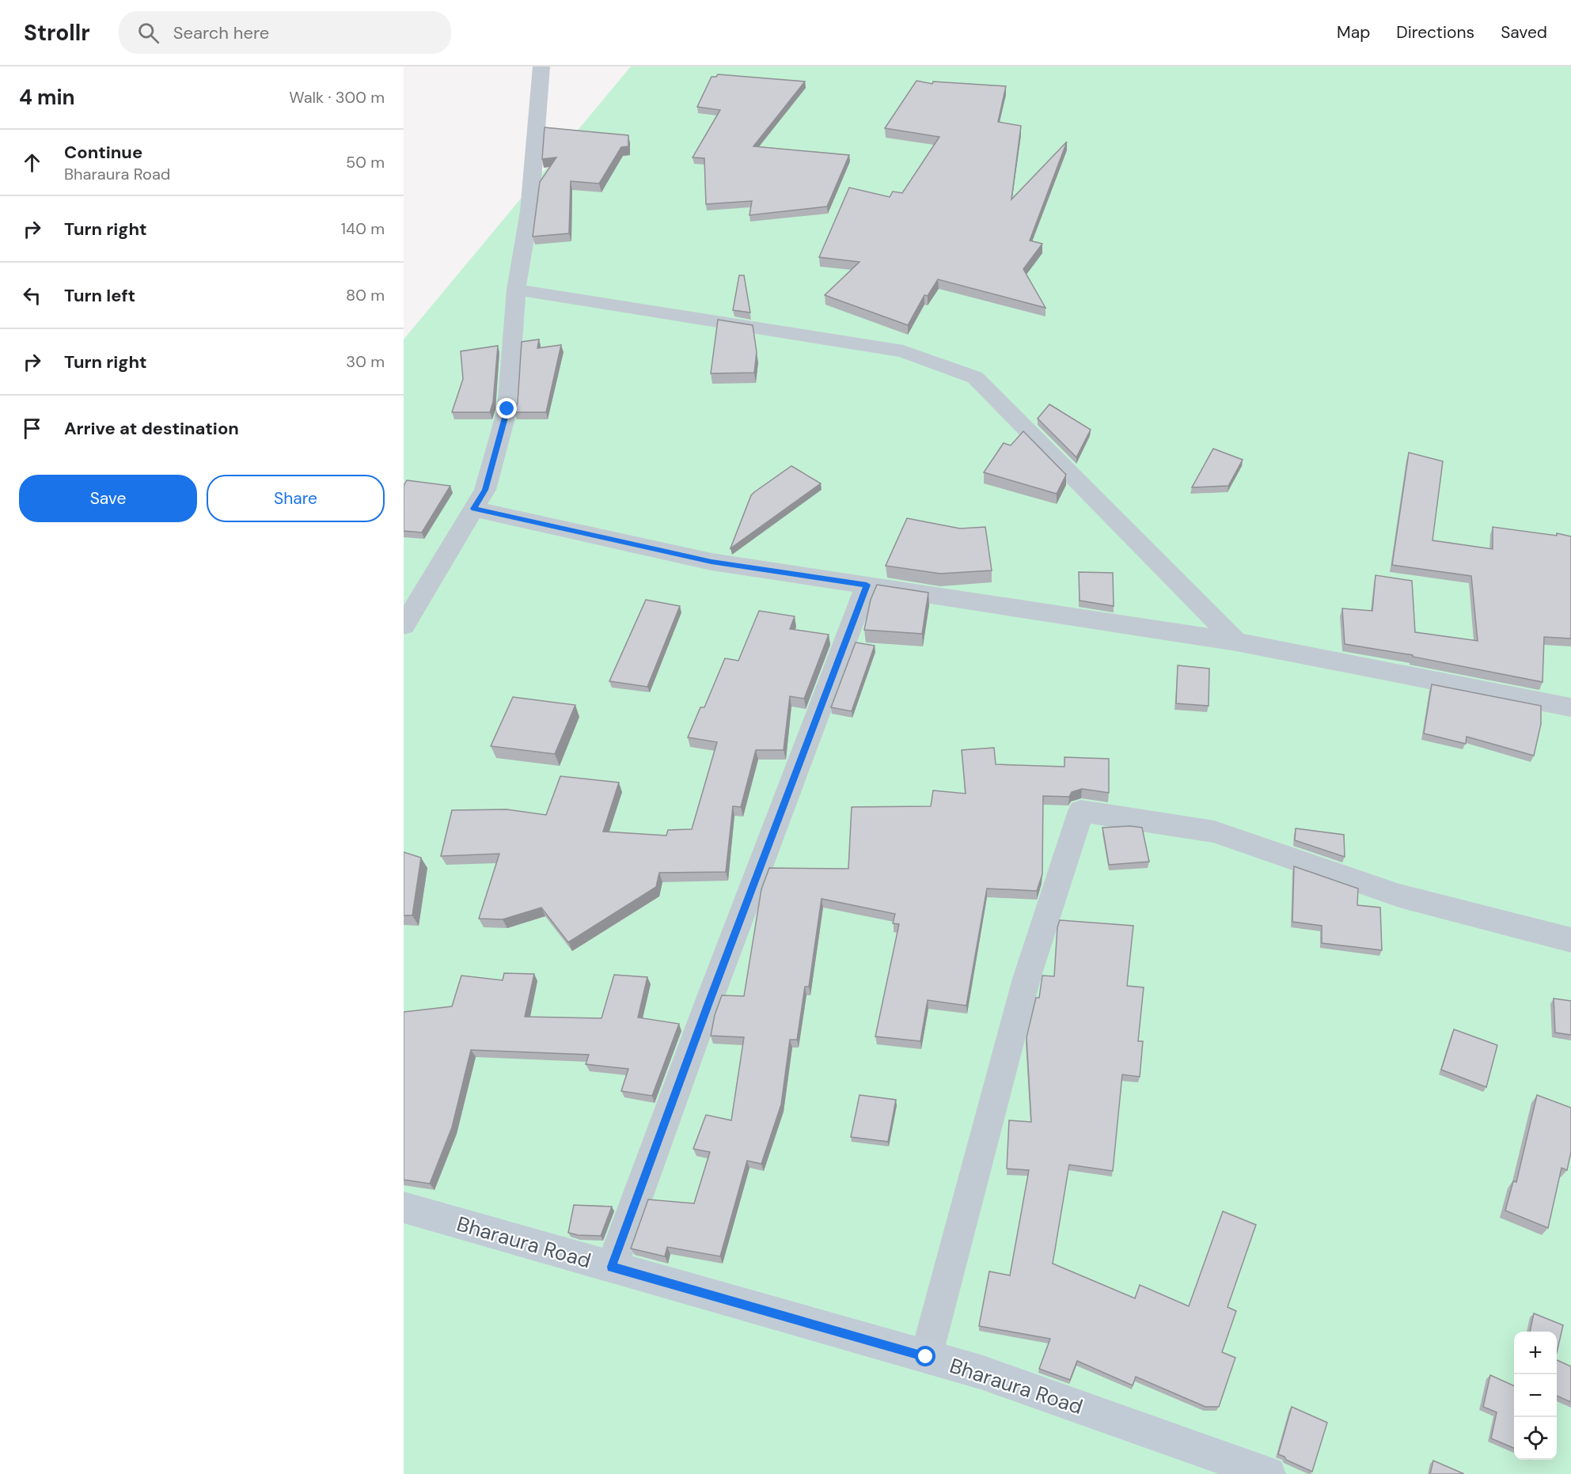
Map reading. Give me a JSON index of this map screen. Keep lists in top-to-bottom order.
{
  "streets": {
    "main road": ["Bharaura Road"]
  },
  "page": {
    "header": "Strollr",
    "search": "Search here",
    "nav": ["Map", "Directions", "Saved"],
    "heading": ["4 min", "Walk · 300 m"],
    "list": [
      ["Continue", "Bharaura Road", "50 m"],
      ["Turn right", "140 m"],
      ["Turn left", "80 m"],
      ["Turn right", "30 m"],
      "Arrive at destination"
    ],
    "buttons": ["Save", "Share"],
    "map_buttons": ["+", "−"]
  }
}
